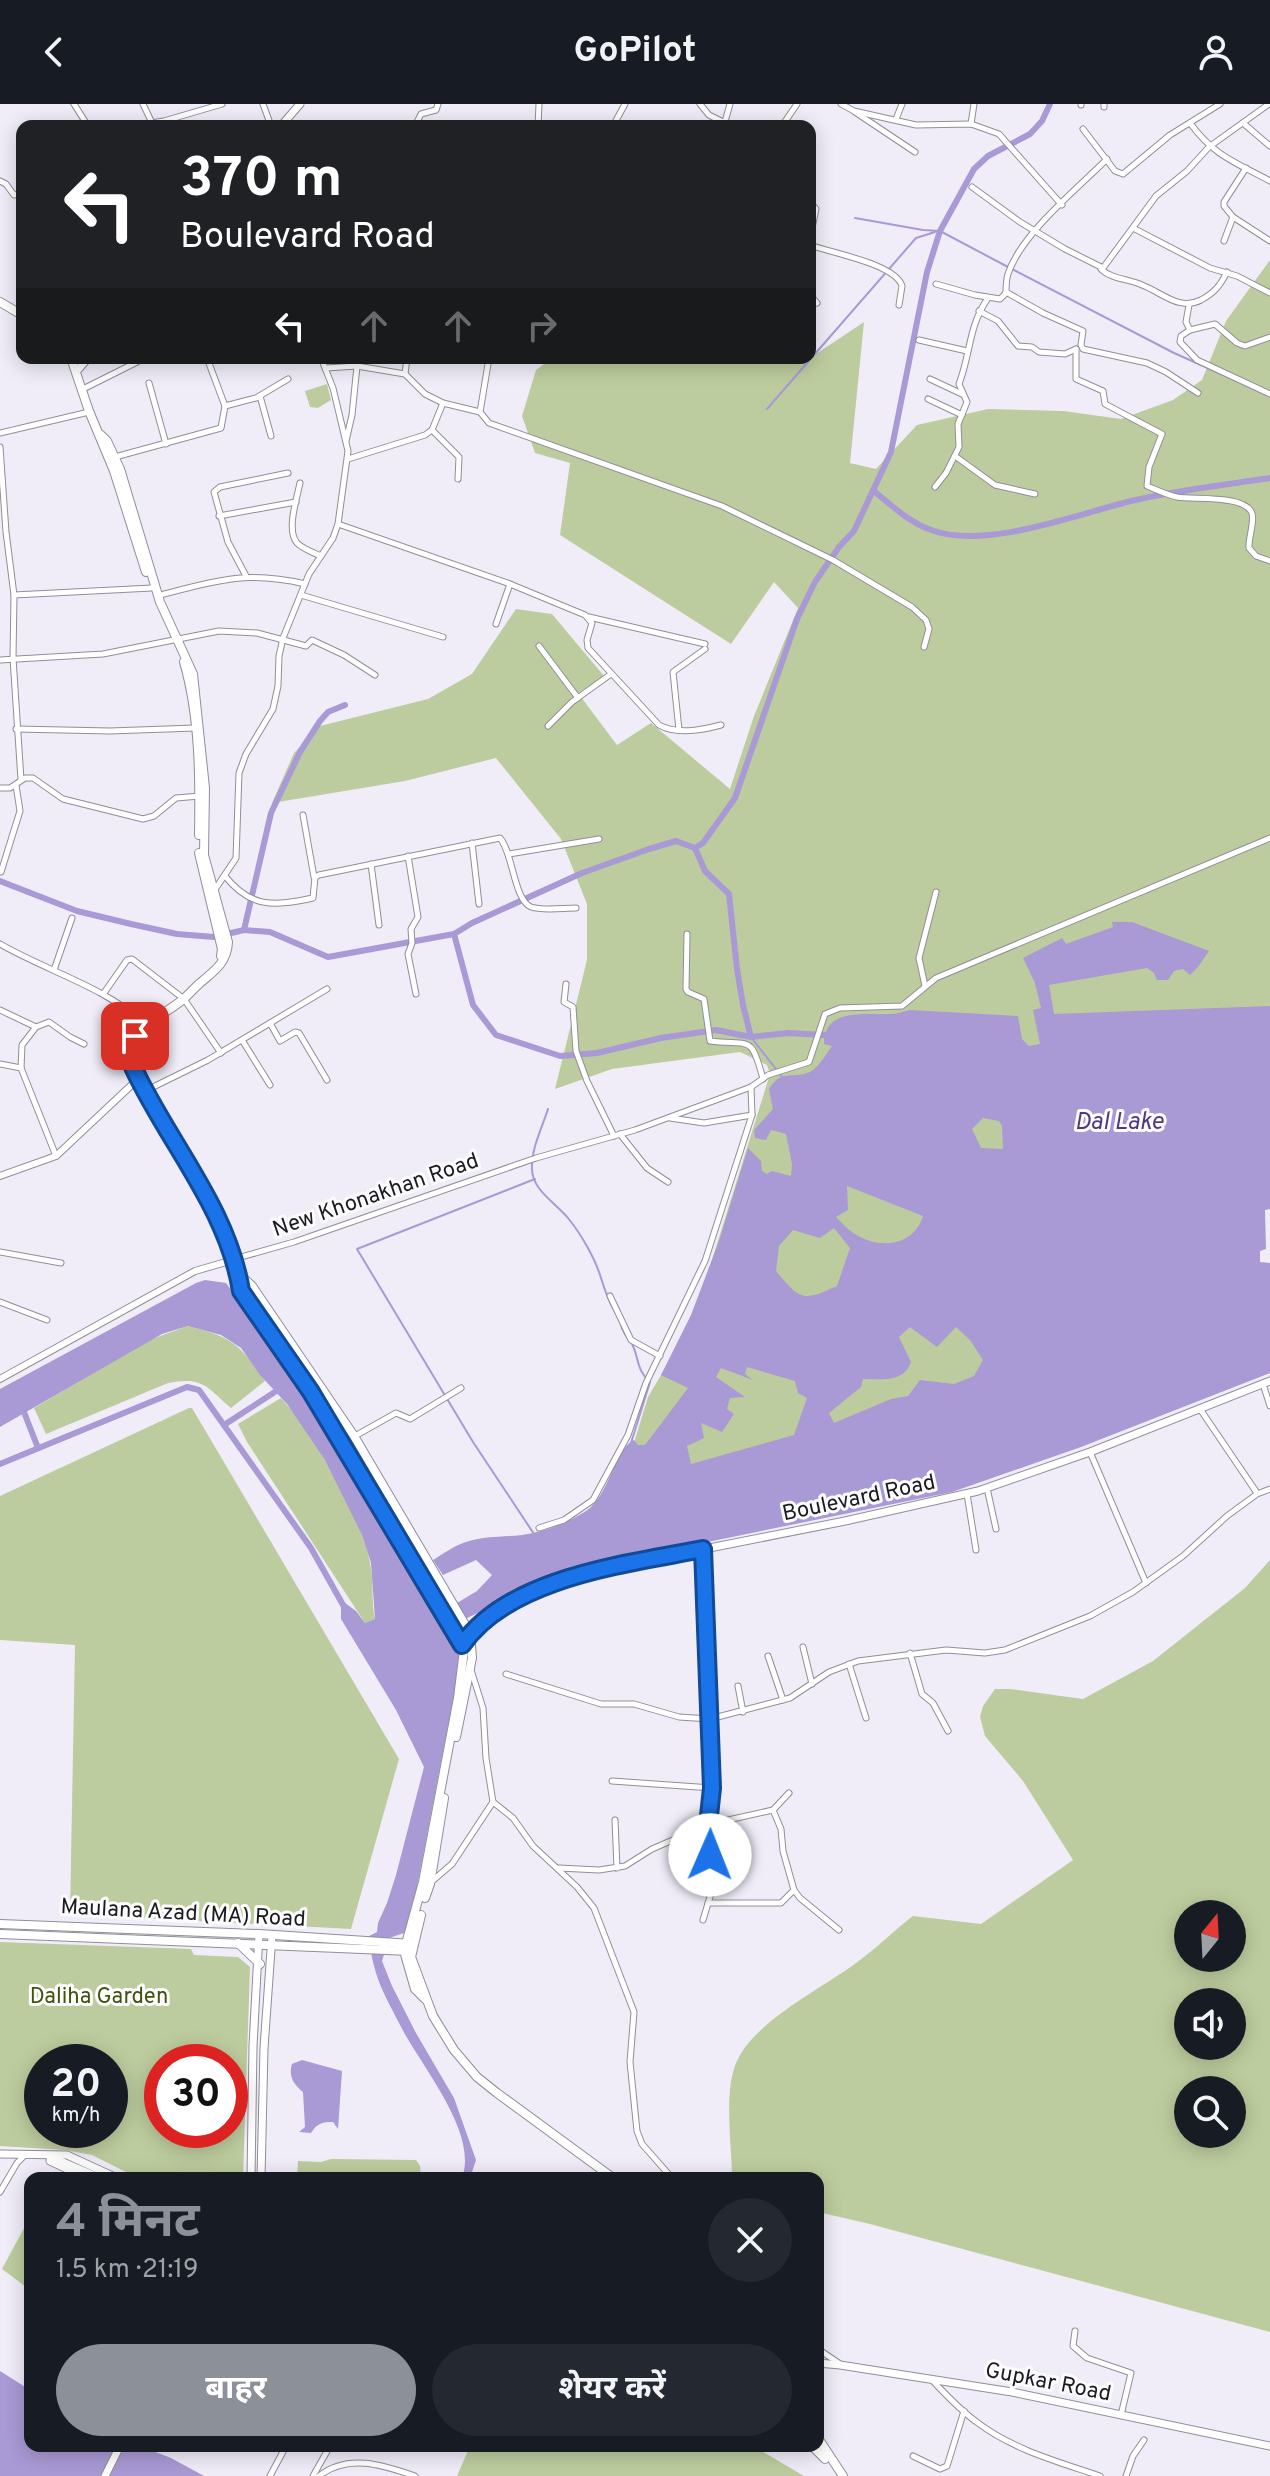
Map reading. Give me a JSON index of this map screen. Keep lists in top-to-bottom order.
{
  "streets": {
    "main road": ["Boulevard Road", "Maulana Azad (MA) Road", "Gupkar Road"],
    "street": ["New Khonakhan Road"]
  },
  "water": ["Dal Lake"],
  "parks": ["Daliha Garden"],
  "north": "top",
  "page": {
    "header": "GoPilot",
    "turn": ["370 m", "Boulevard Road"],
    "speed": "20 km/h",
    "limit": "30",
    "heading": ["4 मिनट", "1.5 km · 21:19"],
    "buttons": ["बाहर", "शेयर करें"]
  }
}
